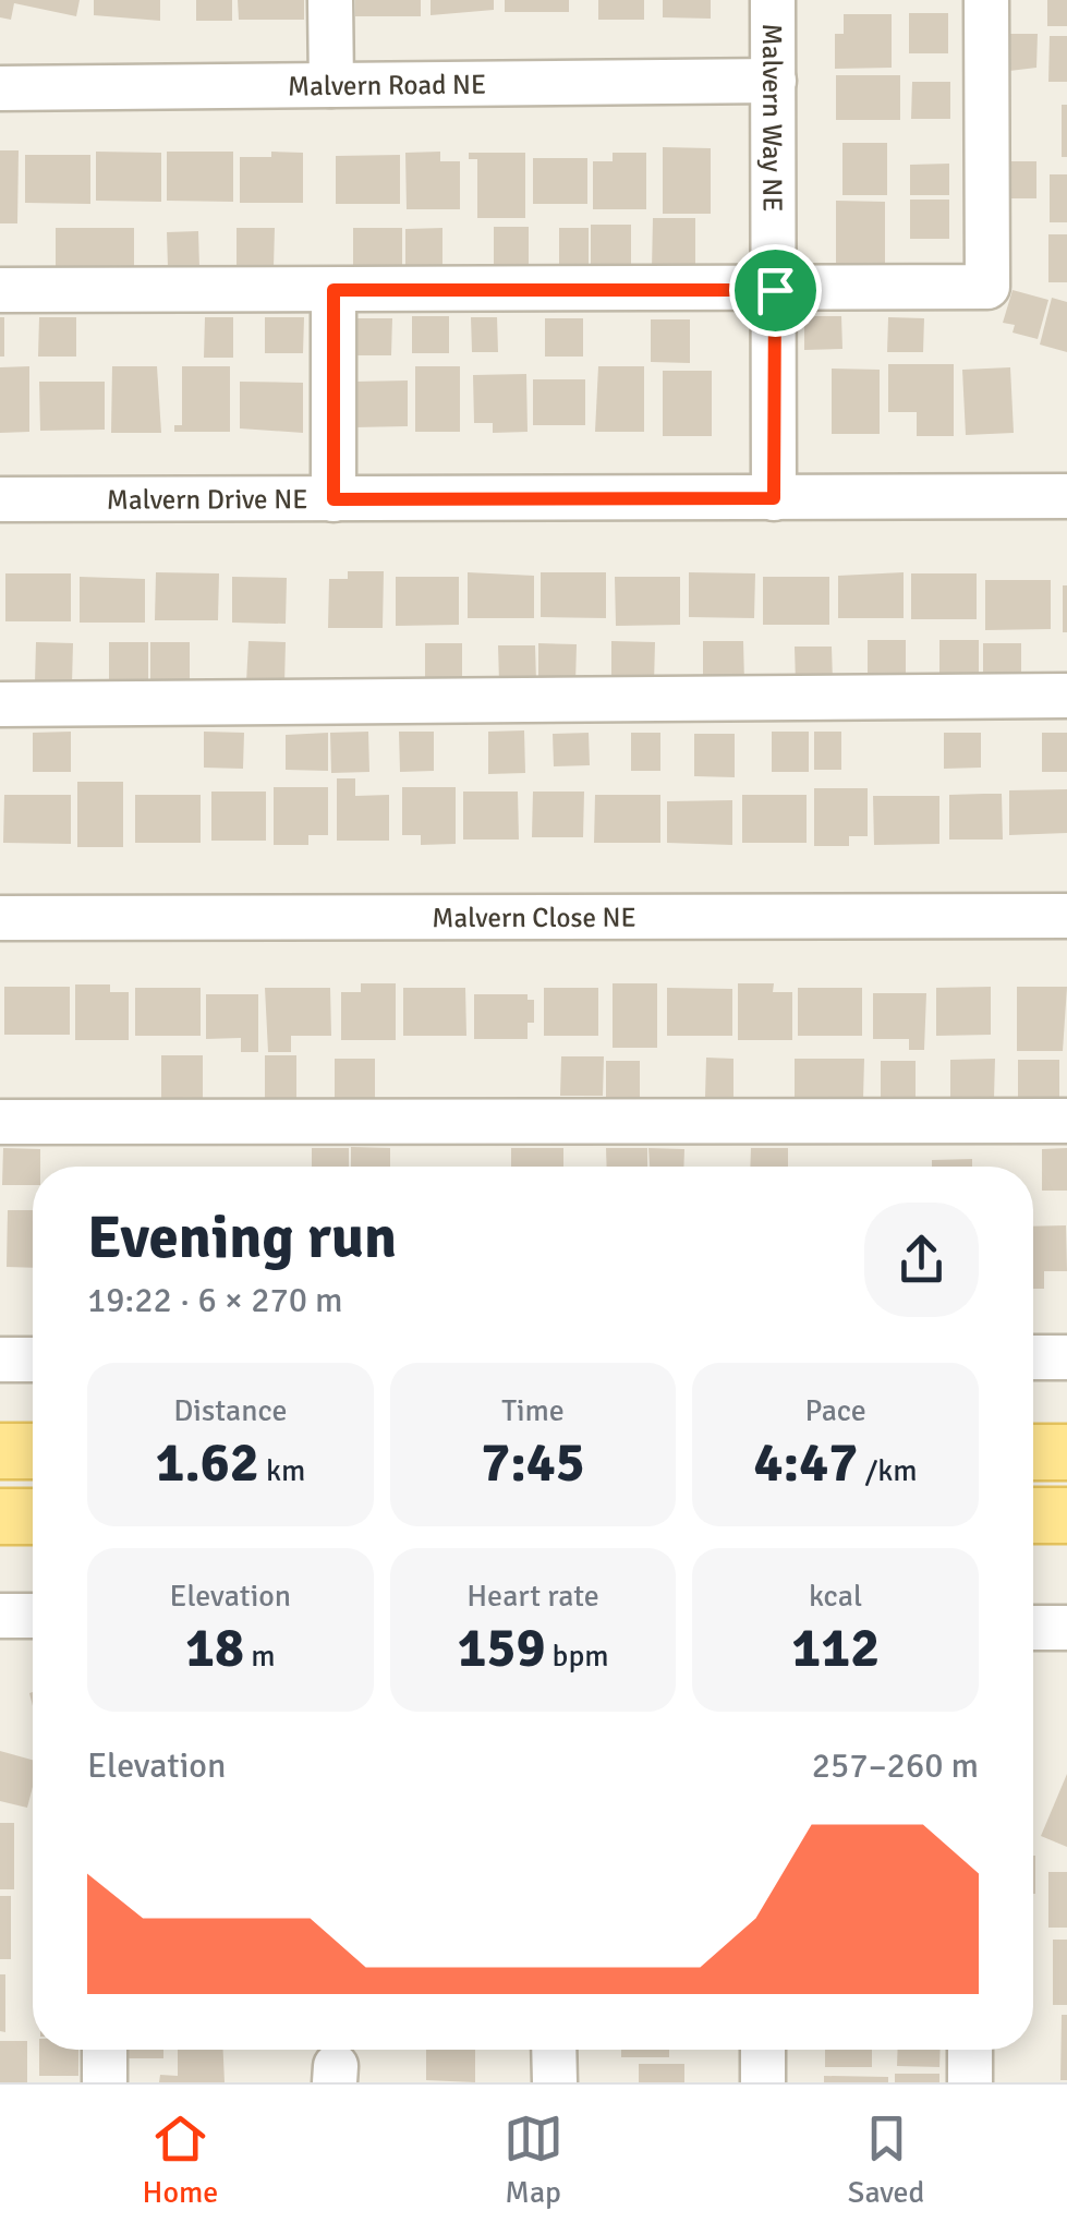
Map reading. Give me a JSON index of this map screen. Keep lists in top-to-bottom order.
{
  "streets": {
    "street": [
      "Malvern Road NE",
      "Malvern Way NE",
      "Malvern Drive NE",
      "Malvern Close NE"
    ]
  },
  "crossings": [
    ["Malvern Road NE", "Malvern Way NE"],
    ["Malvern Way NE", "Malvern Drive NE"]
  ],
  "page": {
    "heading": ["Evening run", "19:22 · 6 × 270 m"],
    "stats": [
      ["Distance", "1.62 km"],
      ["Time", "7:45"],
      ["Pace", "4:47 /km"],
      ["Elevation", "18 m"],
      ["Heart rate", "159 bpm"],
      ["kcal", "112"]
    ],
    "chart": ["Elevation", "257–260 m"],
    "tabs": ["Home", "Map", "Saved"]
  }
}
